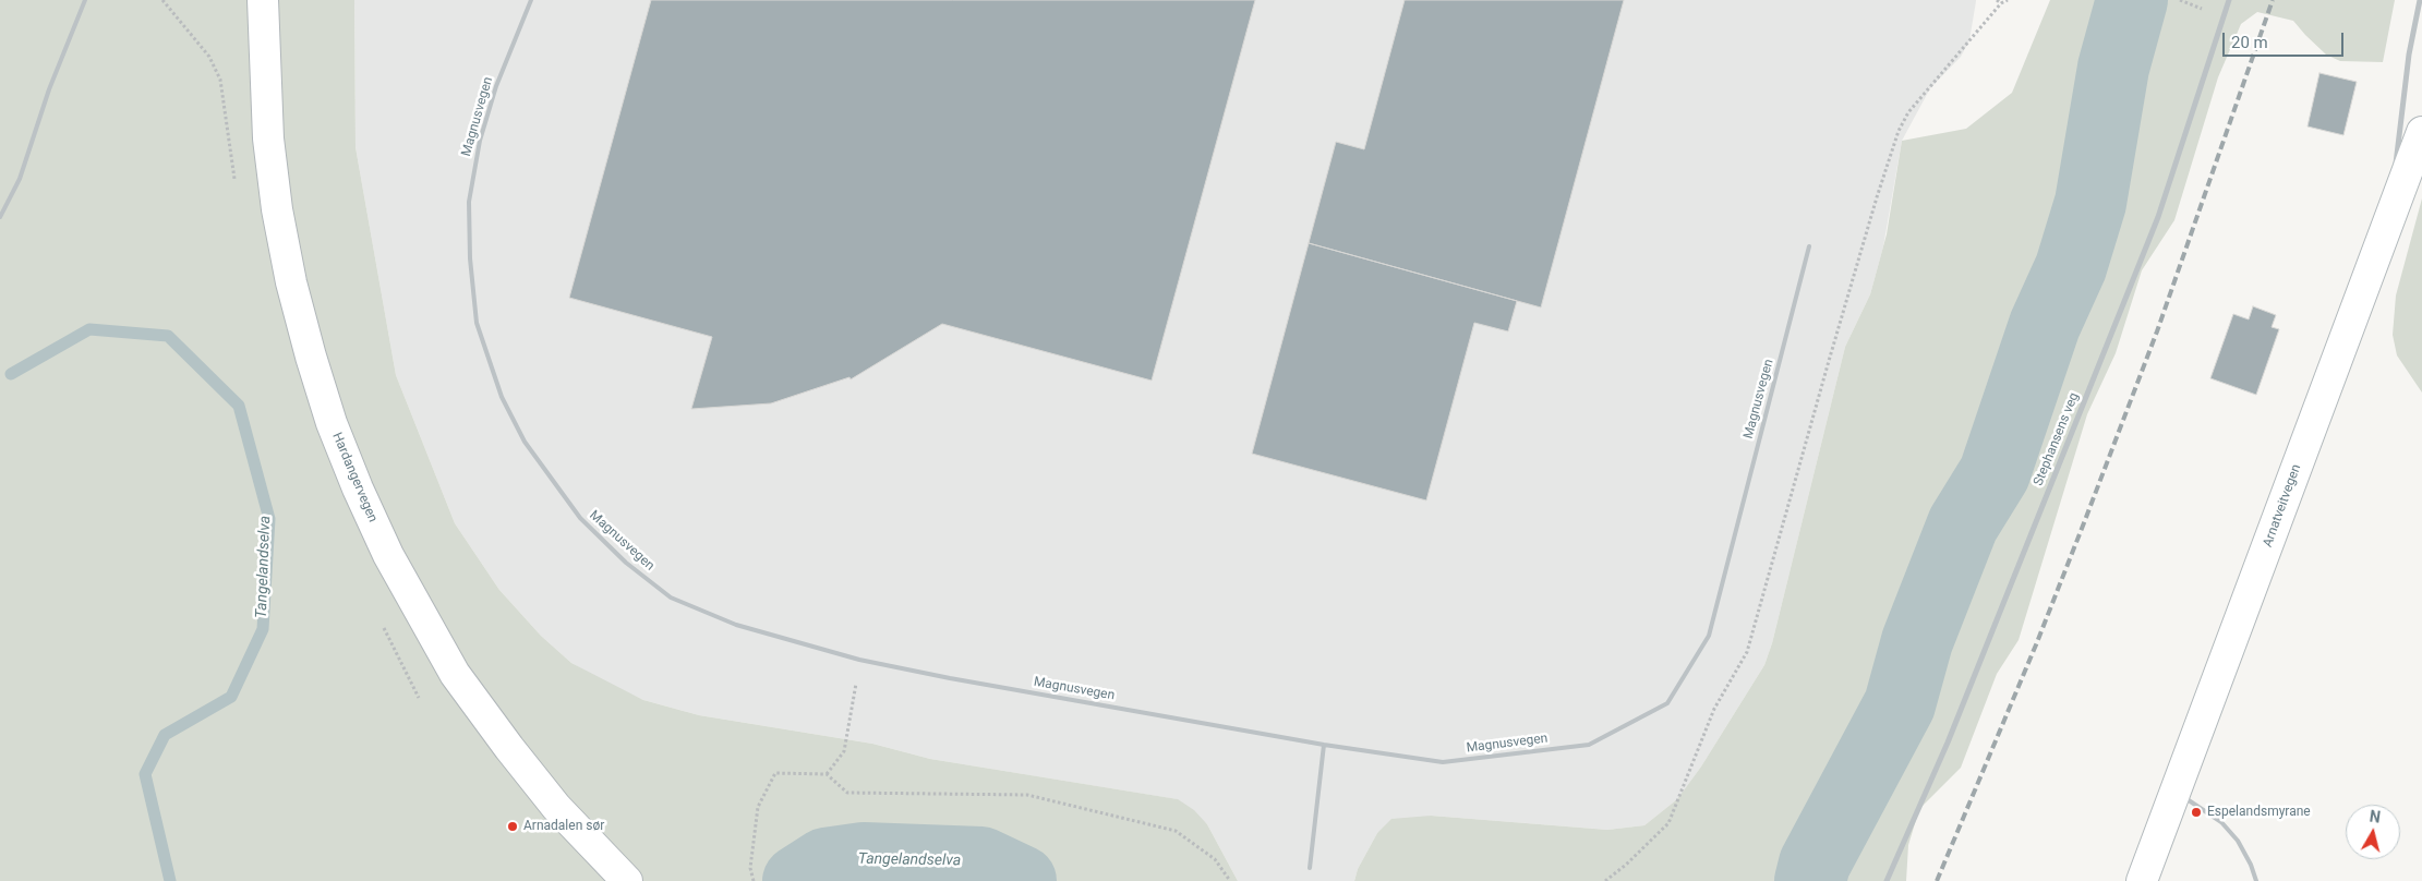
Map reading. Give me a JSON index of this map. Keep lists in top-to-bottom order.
{
  "streets": {
    "main road": ["Hardangervegen", "Arnatveitvegen"],
    "street": ["Stephansens veg"],
    "lane": ["Magnusvegen"]
  },
  "water": ["Tangelandselva"],
  "places": ["Espelandsmyrane", "Arnadalen sør"],
  "scale_bar": "20 m",
  "north": "top"
}
